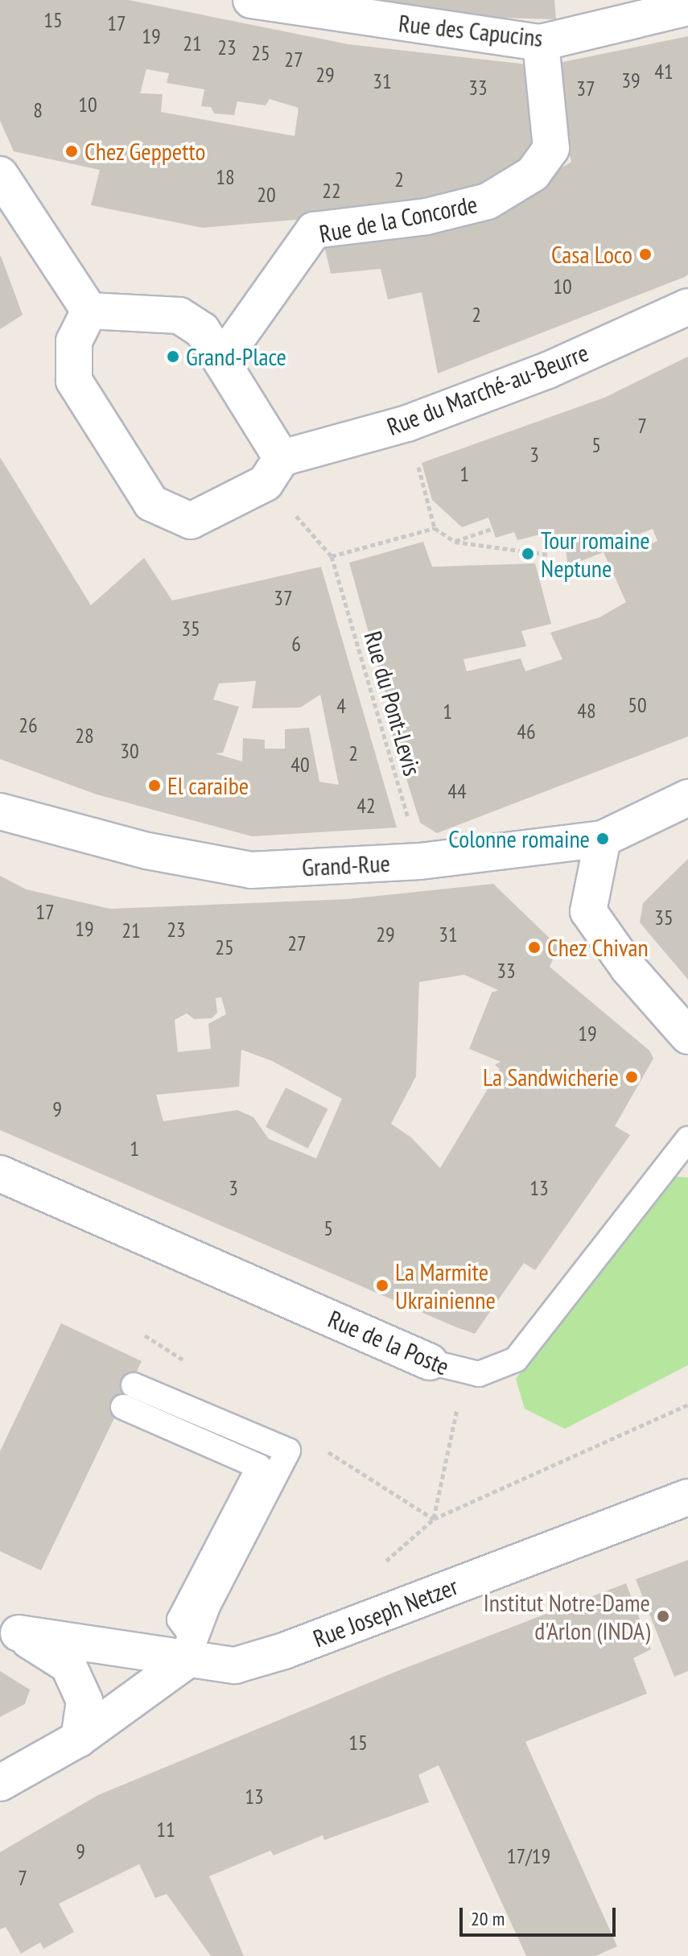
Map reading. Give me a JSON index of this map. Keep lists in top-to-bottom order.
{
  "streets": {
    "street": [
      "Rue des Capucins",
      "Rue de la Concorde",
      "Rue du Marché-au-Beurre",
      "Grand-Rue",
      "Rue de la Poste",
      "Rue Joseph Netzer"
    ],
    "path": ["Rue du Pont-Levis"]
  },
  "crossings": [
    ["Rue des Capucins", "Rue de la Concorde"],
    ["Rue du Pont-Levis", "Grand-Rue"]
  ],
  "places": [
    "Chez Geppetto",
    "Casa Loco",
    "Grand-Place",
    "Tour romaine Neptune",
    "El caraibe",
    "Colonne romaine",
    "Chez Chivan",
    "La Sandwicherie",
    "La Marmite Ukrainienne",
    "Institut Notre-Dame d'Arlon (INDA)"
  ],
  "house_numbers": [
    "15",
    "17",
    "19",
    "21",
    "23",
    "25",
    "27",
    "41",
    "29",
    "39",
    "31",
    "33",
    "37",
    "10",
    "8",
    "18",
    "2",
    "22",
    "20",
    "10",
    "2",
    "7",
    "5",
    "3",
    "1",
    "37",
    "35",
    "6",
    "50",
    "4",
    "48",
    "1",
    "26",
    "46",
    "28",
    "30",
    "2",
    "40",
    "44",
    "42",
    "17",
    "35",
    "19",
    "23",
    "21",
    "29",
    "31",
    "27",
    "25",
    "33",
    "19",
    "9",
    "1",
    "3",
    "13",
    "5",
    "15",
    "13",
    "11",
    "9",
    "17/19",
    "7"
  ],
  "scale_bar": "20 m"
}
